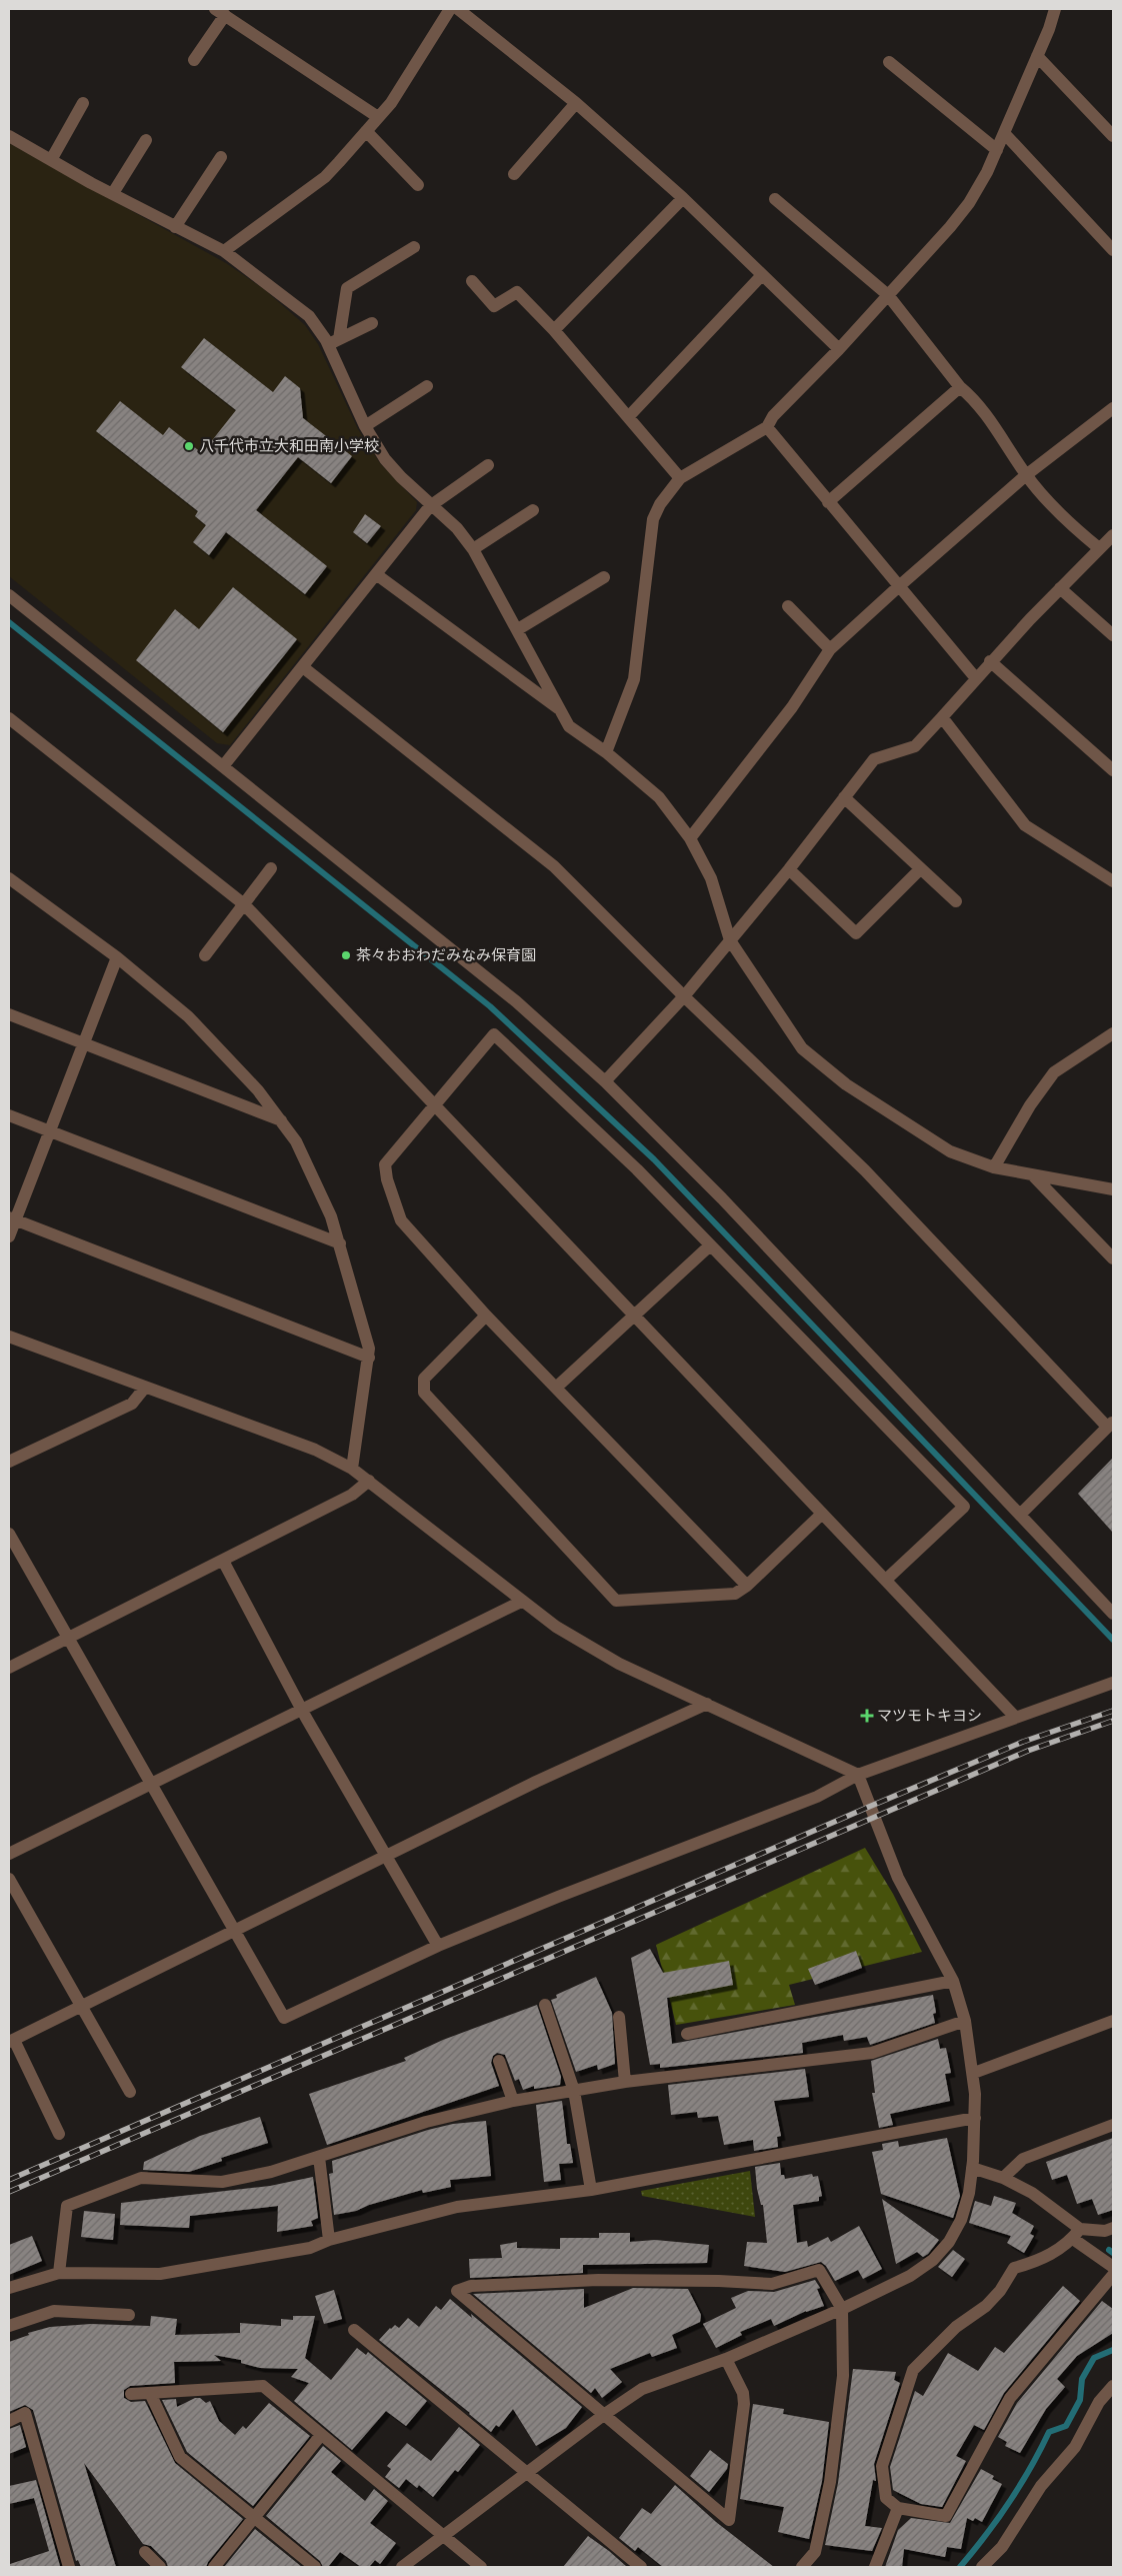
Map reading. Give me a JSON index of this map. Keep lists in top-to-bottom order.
{
  "places": {
    "other": ["八千代市立大和田南小学校", "茶々おおわだみなみ保育園"],
    "health": ["マツモトキヨシ"]
  }
}
